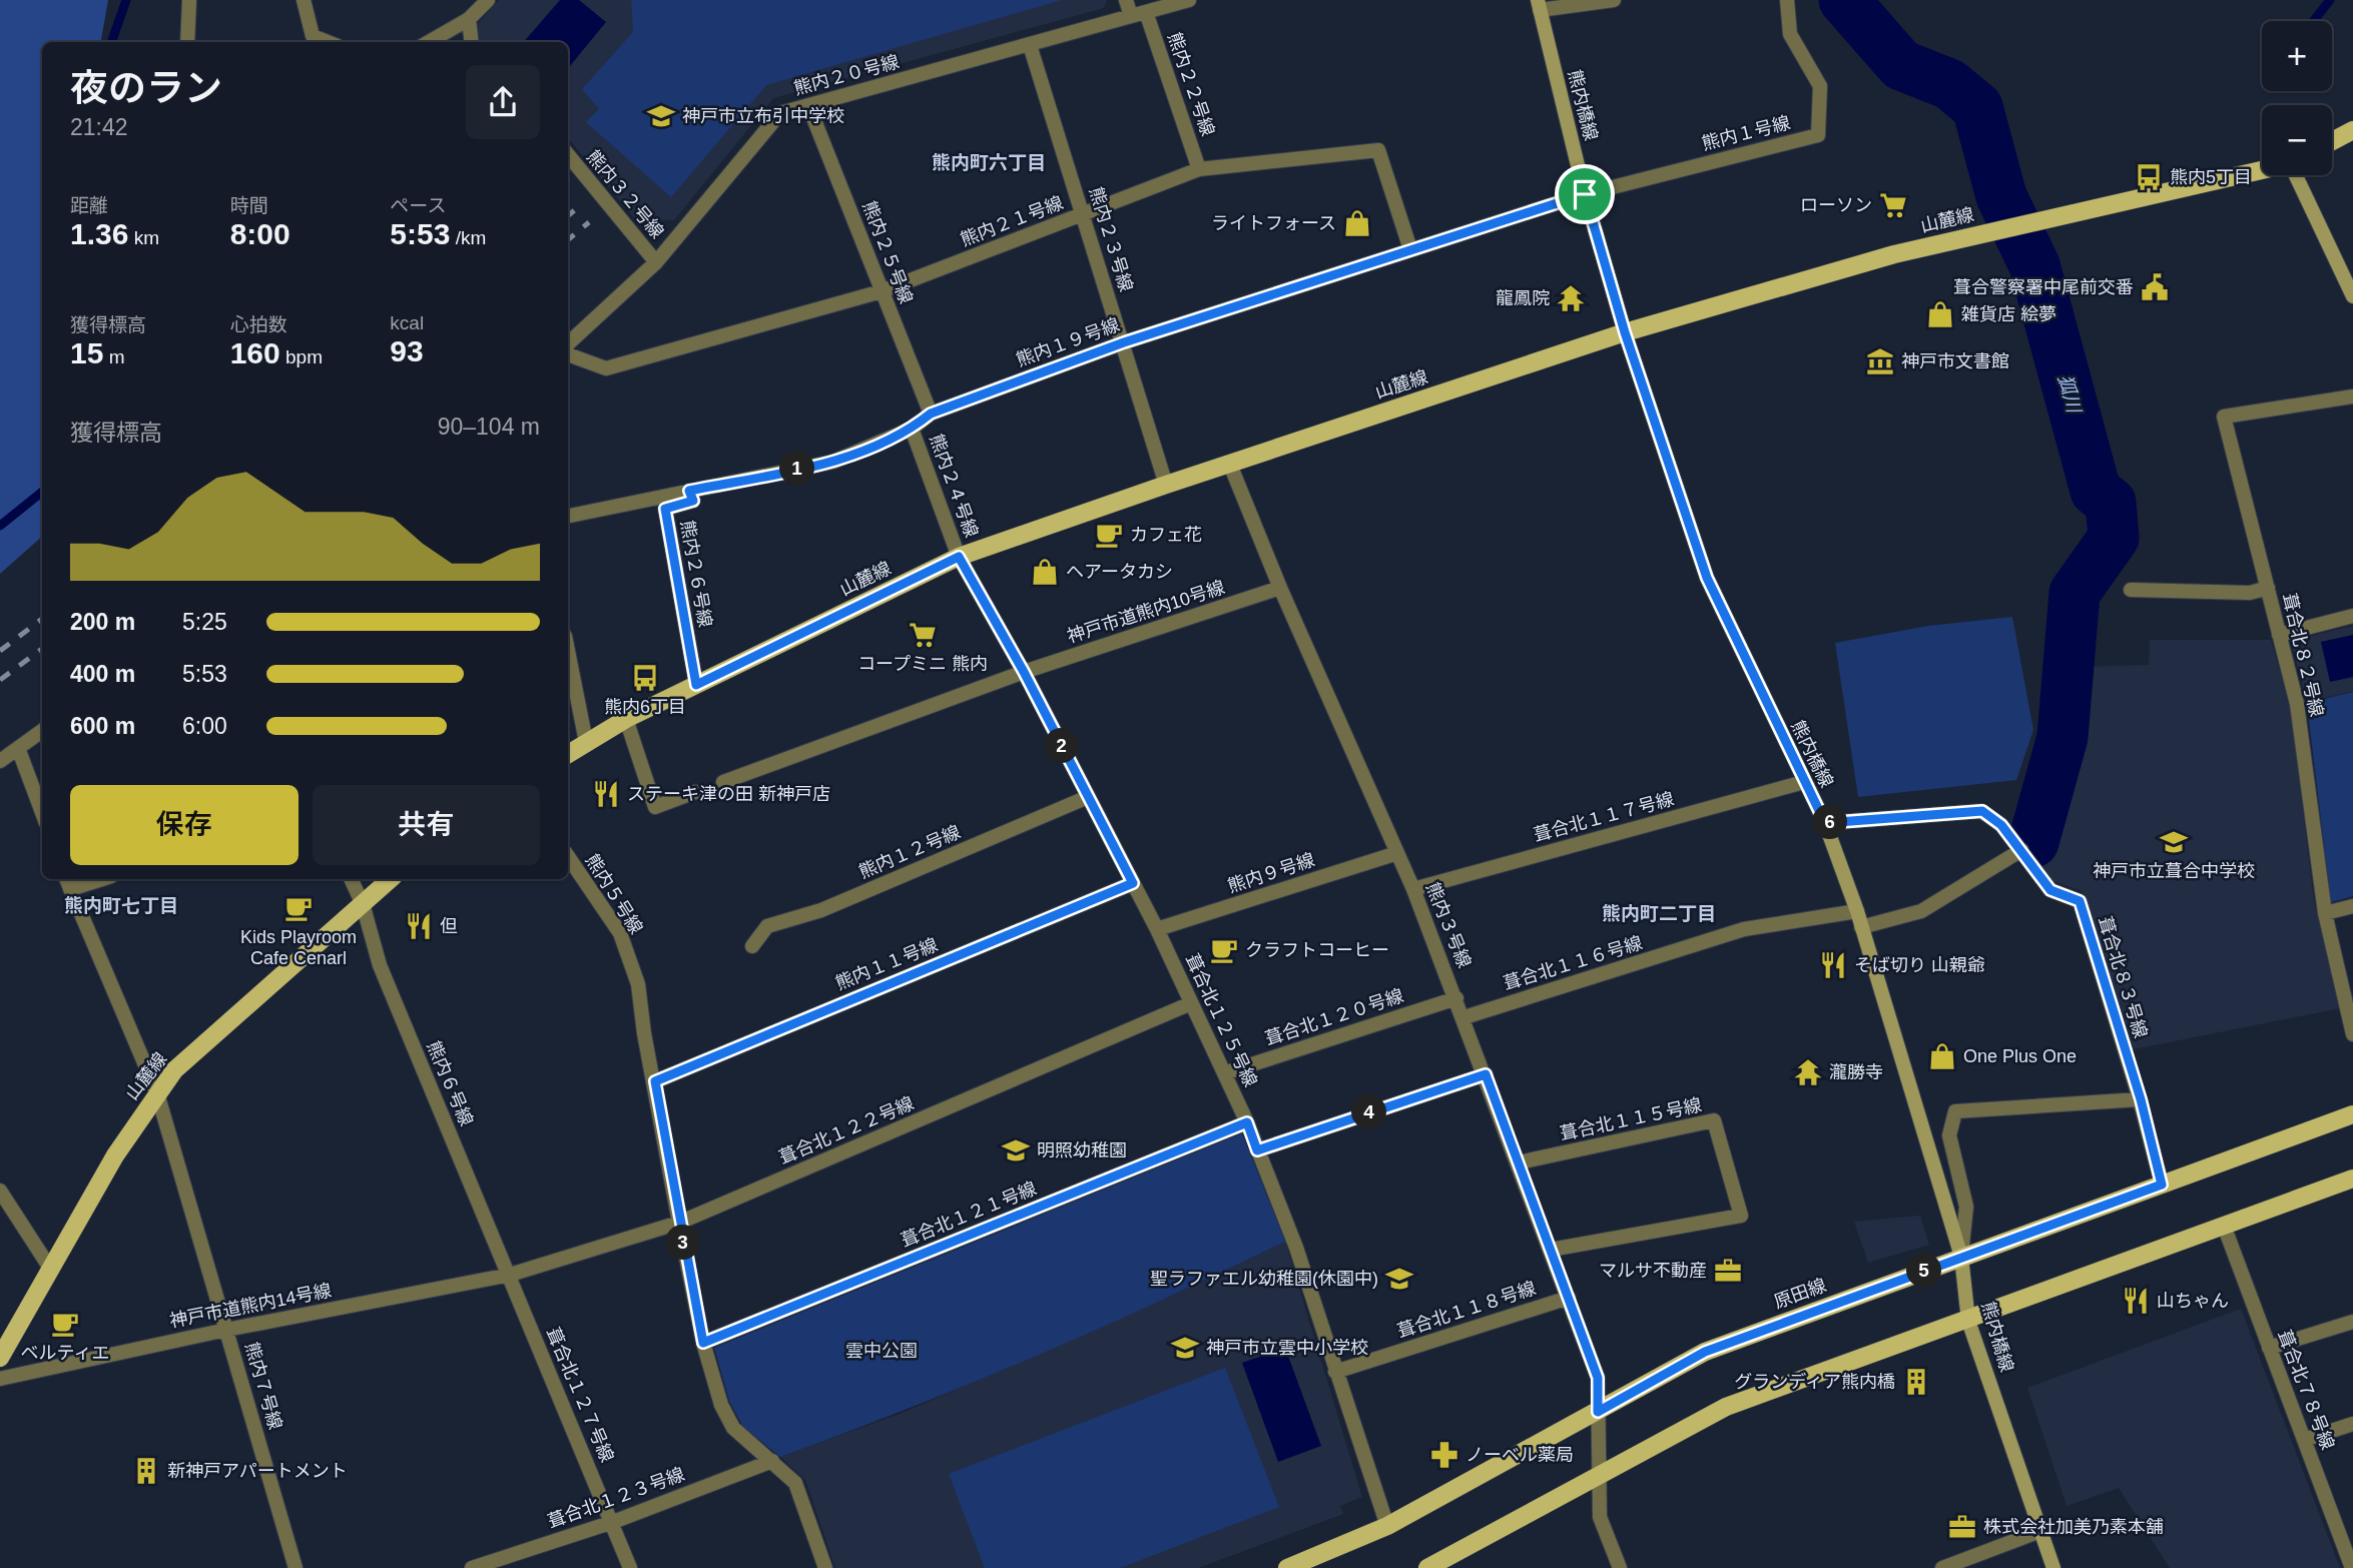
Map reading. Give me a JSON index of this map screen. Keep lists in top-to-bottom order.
{
  "streets": {
    "main road": ["山麓線", "原田線"],
    "street": [
      "熊内２０号線",
      "熊内２２号線",
      "熊内橋線",
      "熊内１号線",
      "熊内３２号線",
      "熊内２１号線",
      "熊内２３号線",
      "熊内２５号線",
      "熊内１９号線",
      "熊内２４号線",
      "熊内２６号線",
      "神戸市道熊内10号線",
      "葺合北８２号線",
      "葺合北１１７号線",
      "熊内１２号線",
      "熊内９号線",
      "熊内５号線",
      "熊内３号線",
      "葺合北１１６号線",
      "熊内１１号線",
      "葺合北８３号線",
      "葺合北１２０号線",
      "葺合北１２５号線",
      "熊内６号線",
      "葺合北１１５号線",
      "葺合北１２２号線",
      "葺合北１２１号線",
      "神戸市道熊内14号線",
      "葺合北１１８号線",
      "熊内７号線",
      "葺合北７８号線",
      "葺合北１２７号線",
      "葺合北１２３号線"
    ]
  },
  "crossings": [
    ["熊内２０号線", "熊内２２号線"],
    ["熊内２０号線", "熊内３２号線"],
    ["熊内２０号線", "熊内２３号線"],
    ["熊内２０号線", "熊内２５号線"],
    ["熊内２２号線", "熊内２１号線"],
    ["熊内橋線", "熊内１号線"],
    ["熊内橋線", "山麓線"],
    ["熊内橋線", "熊内１９号線"],
    ["熊内橋線", "葺合北１１７号線"],
    ["熊内橋線", "葺合北１１６号線"],
    ["熊内橋線", "葺合北８３号線"],
    ["熊内橋線", "原田線"],
    ["熊内１号線", "熊内１９号線"],
    ["山麓線", "熊内２３号線"],
    ["山麓線", "熊内２４号線"],
    ["山麓線", "熊内２６号線"],
    ["山麓線", "熊内３号線"],
    ["山麓線", "葺合北１２５号線"],
    ["山麓線", "熊内６号線"],
    ["山麓線", "熊内７号線"],
    ["熊内２１号線", "熊内２３号線"],
    ["熊内２１号線", "熊内２５号線"],
    ["熊内２１号線", "熊内１９号線"],
    ["熊内２３号線", "熊内１９号線"],
    ["熊内２５号線", "熊内１９号線"],
    ["熊内１９号線", "熊内２４号線"],
    ["熊内１９号線", "熊内２６号線"],
    ["熊内２４号線", "葺合北１２５号線"],
    ["神戸市道熊内10号線", "熊内３号線"],
    ["神戸市道熊内10号線", "葺合北１２５号線"],
    ["葺合北１１７号線", "熊内３号線"],
    ["熊内１２号線", "葺合北１２５号線"],
    ["熊内９号線", "熊内３号線"],
    ["熊内９号線", "葺合北１２５号線"],
    ["熊内５号線", "熊内１１号線"],
    ["熊内５号線", "葺合北１２２号線"],
    ["熊内５号線", "葺合北１２１号線"],
    ["熊内５号線", "葺合北１２３号線"],
    ["熊内３号線", "葺合北１１６号線"],
    ["熊内３号線", "葺合北１２０号線"],
    ["熊内３号線", "葺合北１１５号線"],
    ["熊内３号線", "原田線"],
    ["熊内３号線", "葺合北１１８号線"],
    ["熊内１１号線", "葺合北１２５号線"],
    ["葺合北８３号線", "原田線"],
    ["葺合北１２０号線", "葺合北１２５号線"],
    ["葺合北１２５号線", "葺合北１２２号線"],
    ["葺合北１２５号線", "葺合北１２１号線"],
    ["葺合北１２５号線", "原田線"],
    ["葺合北１２５号線", "葺合北１１８号線"],
    ["熊内６号線", "葺合北１２２号線"],
    ["熊内６号線", "神戸市道熊内14号線"],
    ["熊内６号線", "葺合北１２７号線"],
    ["葺合北１２２号線", "神戸市道熊内14号線"],
    ["葺合北１２２号線", "葺合北１２７号線"],
    ["神戸市道熊内14号線", "熊内７号線"],
    ["神戸市道熊内14号線", "葺合北１２７号線"],
    ["葺合北１２７号線", "葺合北１２３号線"]
  ],
  "districts": ["熊内町六丁目", "熊内町七丁目", "熊内町二丁目"],
  "water": ["狐川"],
  "parks": ["雲中公園"],
  "places": {
    "school or university": [
      "神戸市立布引中学校",
      "神戸市立葺合中学校",
      "明照幼稚園",
      "聖ラファエル幼稚園(休園中)",
      "神戸市立雲中小学校"
    ],
    "bus stop": ["熊内5丁目", "熊内6丁目"],
    "supermarket": ["ローソン", "コープミニ 熊内"],
    "shop": [
      "ライトフォース",
      "雑貨店 絵夢",
      "ヘアータカシ",
      "One Plus One"
    ],
    "public building": ["葺合警察署中尾前交番"],
    "temple": ["龍鳳院", "瀧勝寺"],
    "museum": ["神戸市文書館"],
    "cafe": [
      "カフェ花",
      "Kids Playroom Cafe Cenarl",
      "クラフトコーヒー",
      "ベルティエ"
    ],
    "restaurant": [
      "ステーキ津の田 新神戸店",
      "但",
      "そば切り 山親爺",
      "山ちゃん"
    ],
    "office": ["マルサ不動産", "株式会社加美乃素本舗"],
    "building": ["グランディア熊内橋", "新神戸アパートメント"],
    "pharmacy": ["ノーベル薬局"]
  },
  "page": {
    "map_buttons": ["+", "−"],
    "heading": ["夜のラン", "21:42"],
    "stats": [
      ["距離", "1.36 km"],
      ["時間", "8:00"],
      ["ペース", "5:53 /km"],
      ["獲得標高", "15 m"],
      ["心拍数", "160 bpm"],
      ["kcal", "93"]
    ],
    "chart": ["獲得標高", "90–104 m"],
    "pins": [
      "1",
      "2",
      "6",
      "4",
      "3",
      "5"
    ],
    "list": [
      {
        "name": "200 m",
        "note": "5:25"
      },
      {
        "name": "400 m",
        "note": "5:53"
      },
      {
        "name": "600 m",
        "note": "6:00"
      }
    ],
    "buttons": ["保存", "共有"]
  }
}
